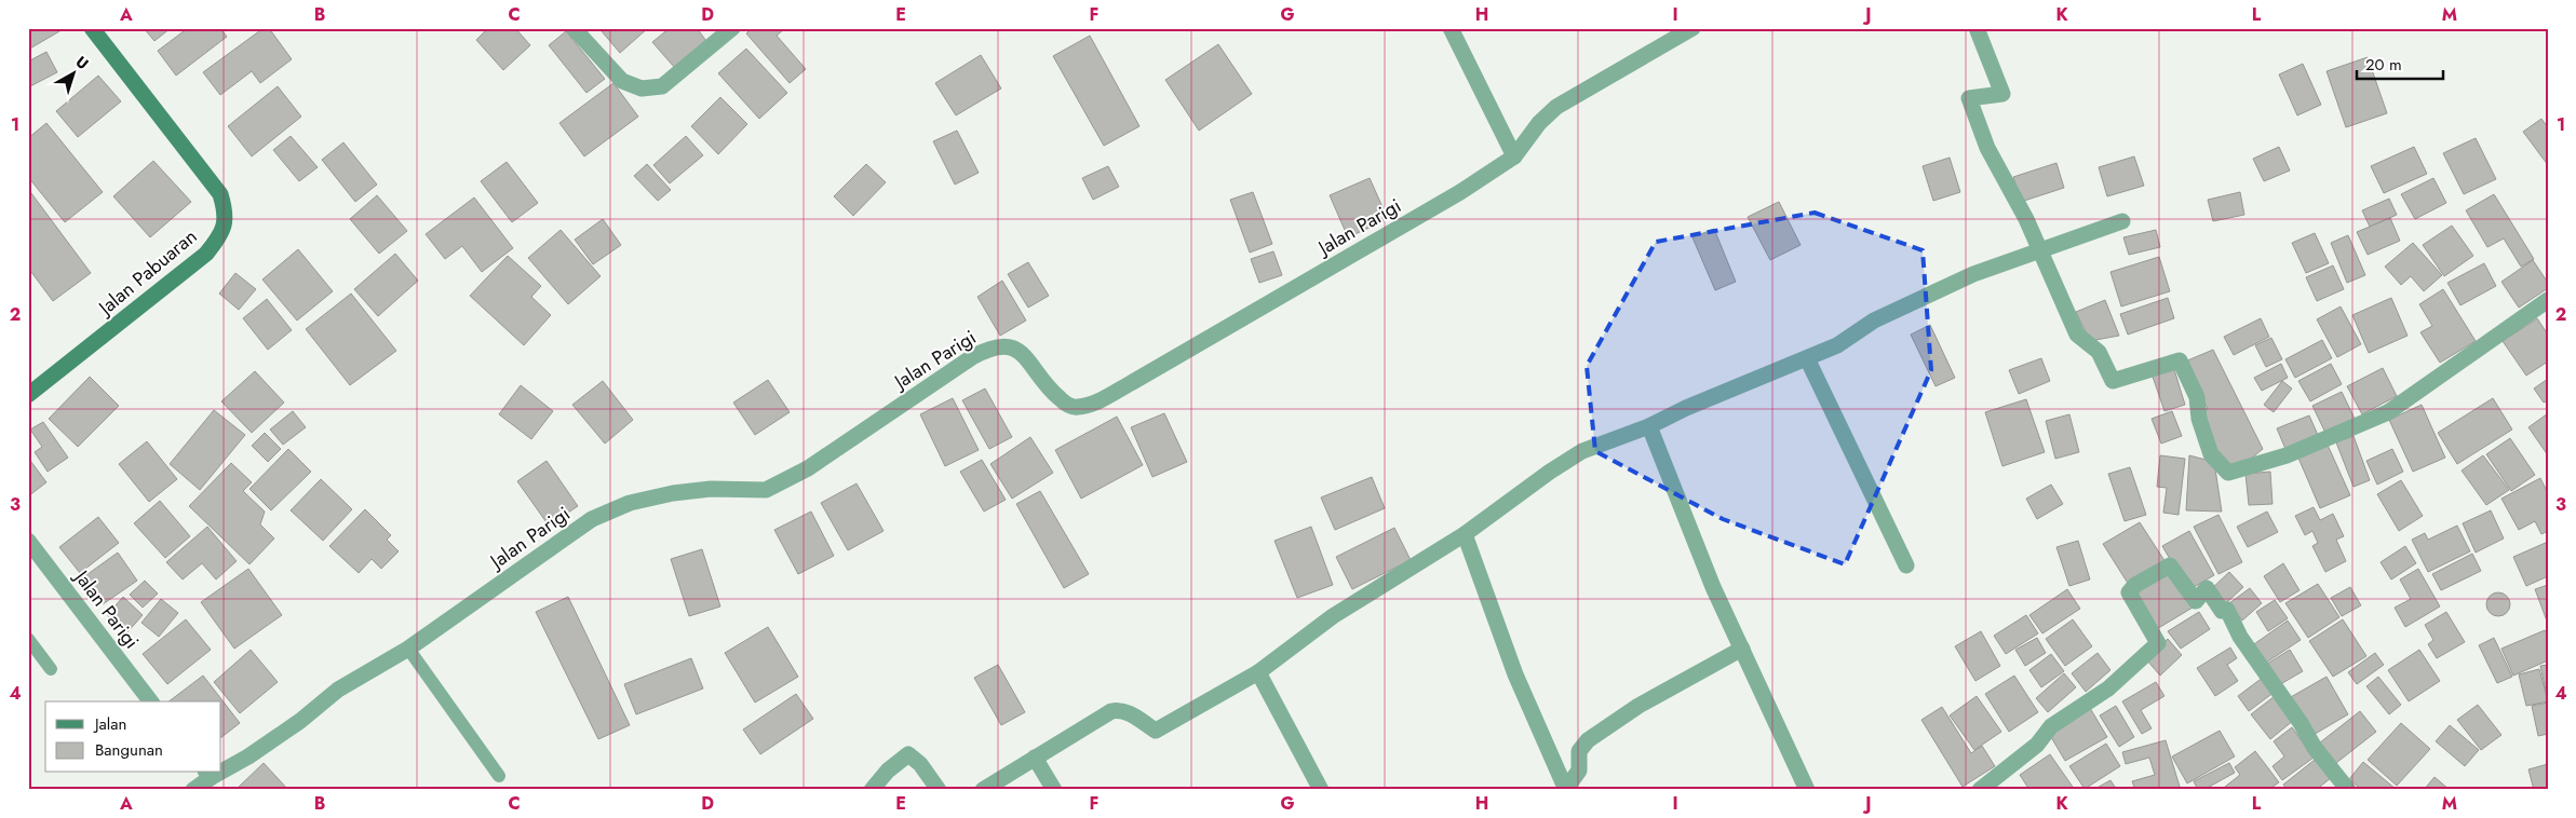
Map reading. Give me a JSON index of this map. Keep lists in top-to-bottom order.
{
  "streets": {
    "street": ["Jalan Parigi", "Jalan Pabuaran"]
  },
  "legend": ["Jalan", "Bangunan"],
  "scale_bar": "20 m",
  "north": "top right",
  "grid": {
    "columns": [
      "A",
      "B",
      "C",
      "D",
      "E",
      "F",
      "G",
      "H",
      "I",
      "J",
      "K",
      "L",
      "M"
    ],
    "rows": [
      "1",
      "2",
      "3",
      "4"
    ]
  }
}
